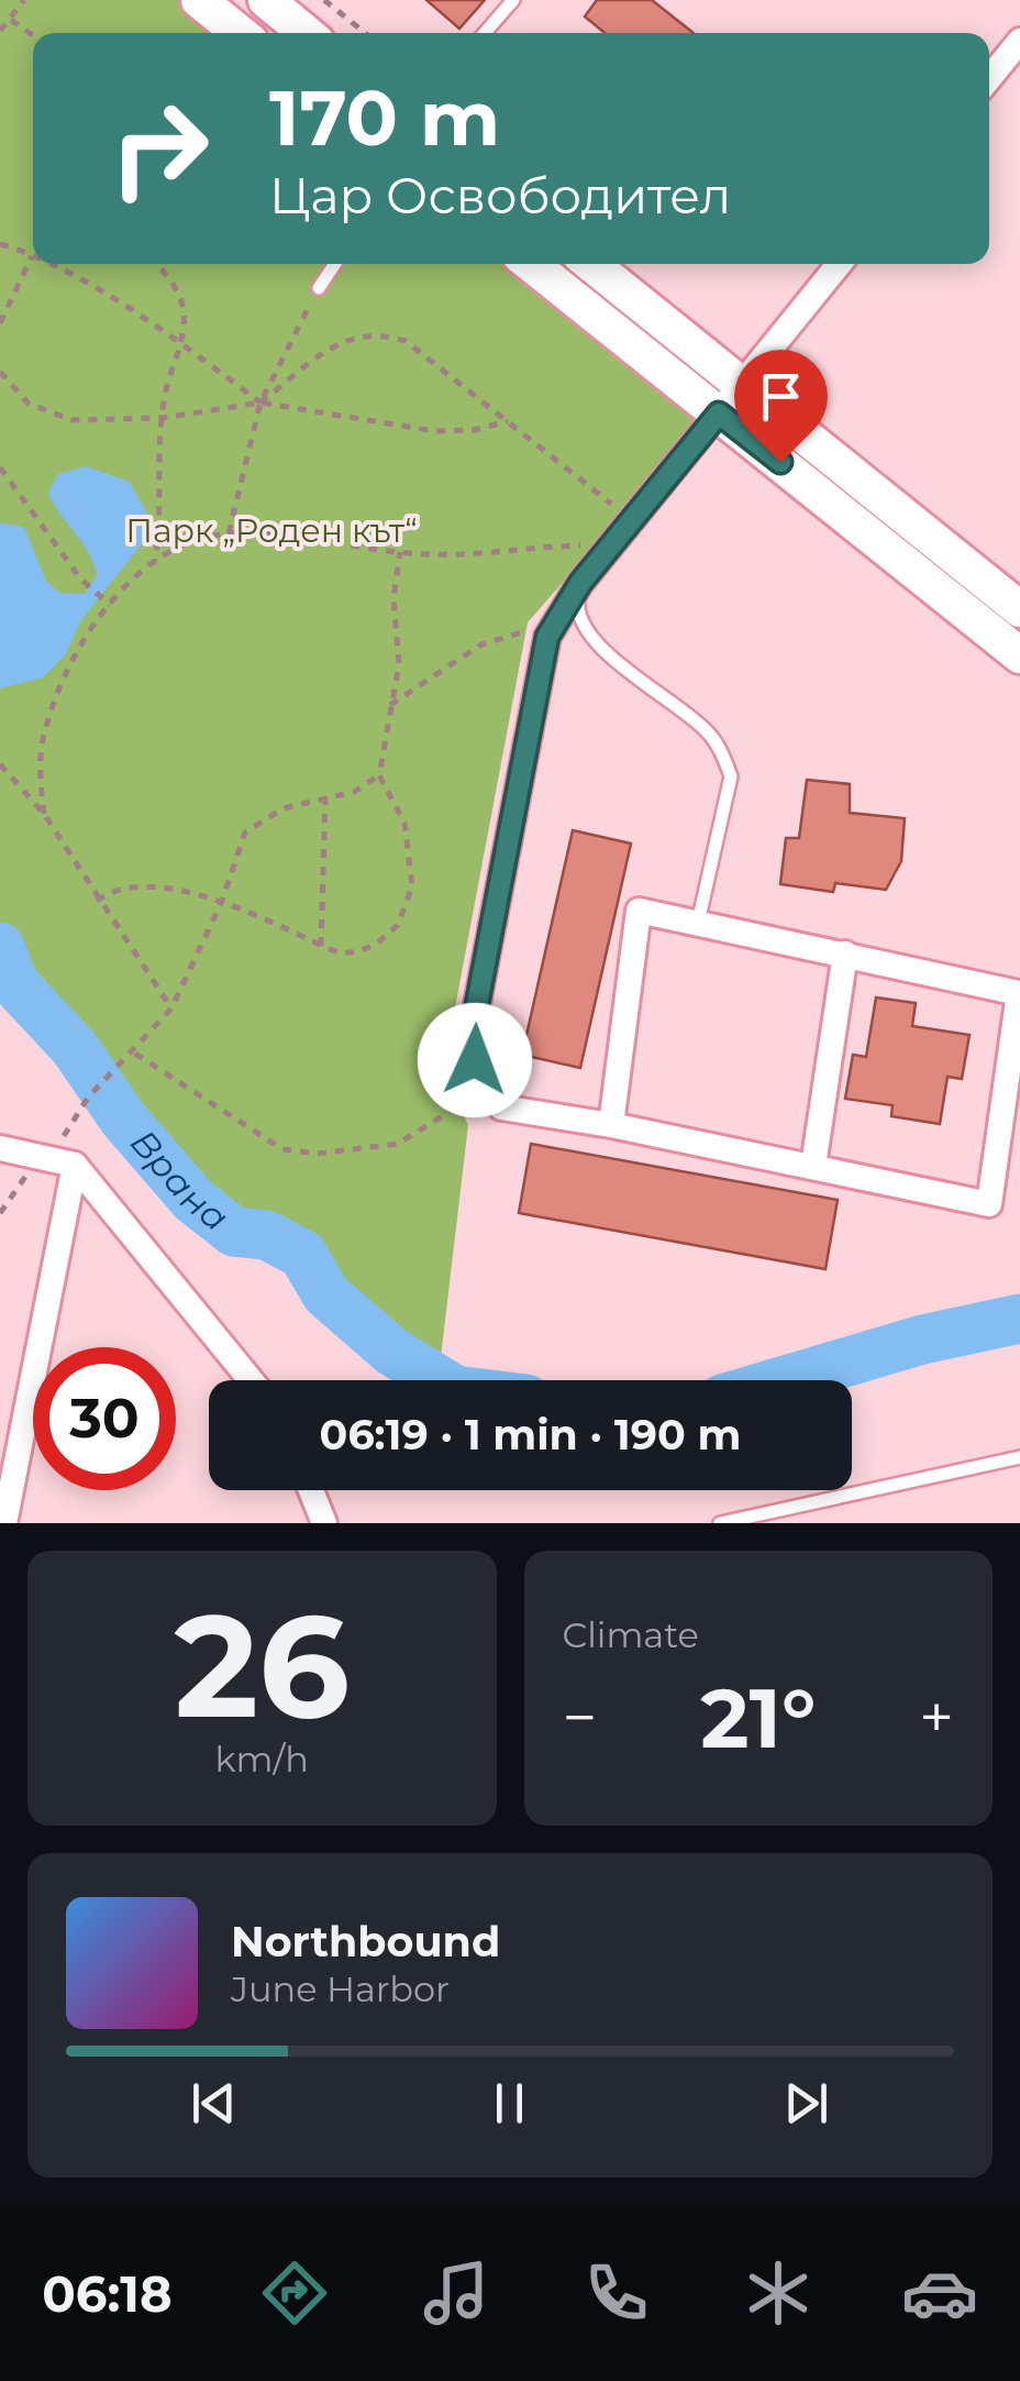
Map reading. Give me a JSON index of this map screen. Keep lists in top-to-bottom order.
{
  "water": ["Врана"],
  "parks": ["Парк „Роден кът“"],
  "page": {
    "turn": ["170 m", "Цар Освободител"],
    "limit": "30",
    "trip": "06:19 · 1 min · 190 m",
    "tile": [
      ["26", "km/h"],
      "Climate"
    ],
    "heat": ["−", "21°", "+"],
    "song": ["Northbound", "June Harbor"],
    "tabs": "06:18"
  }
}
